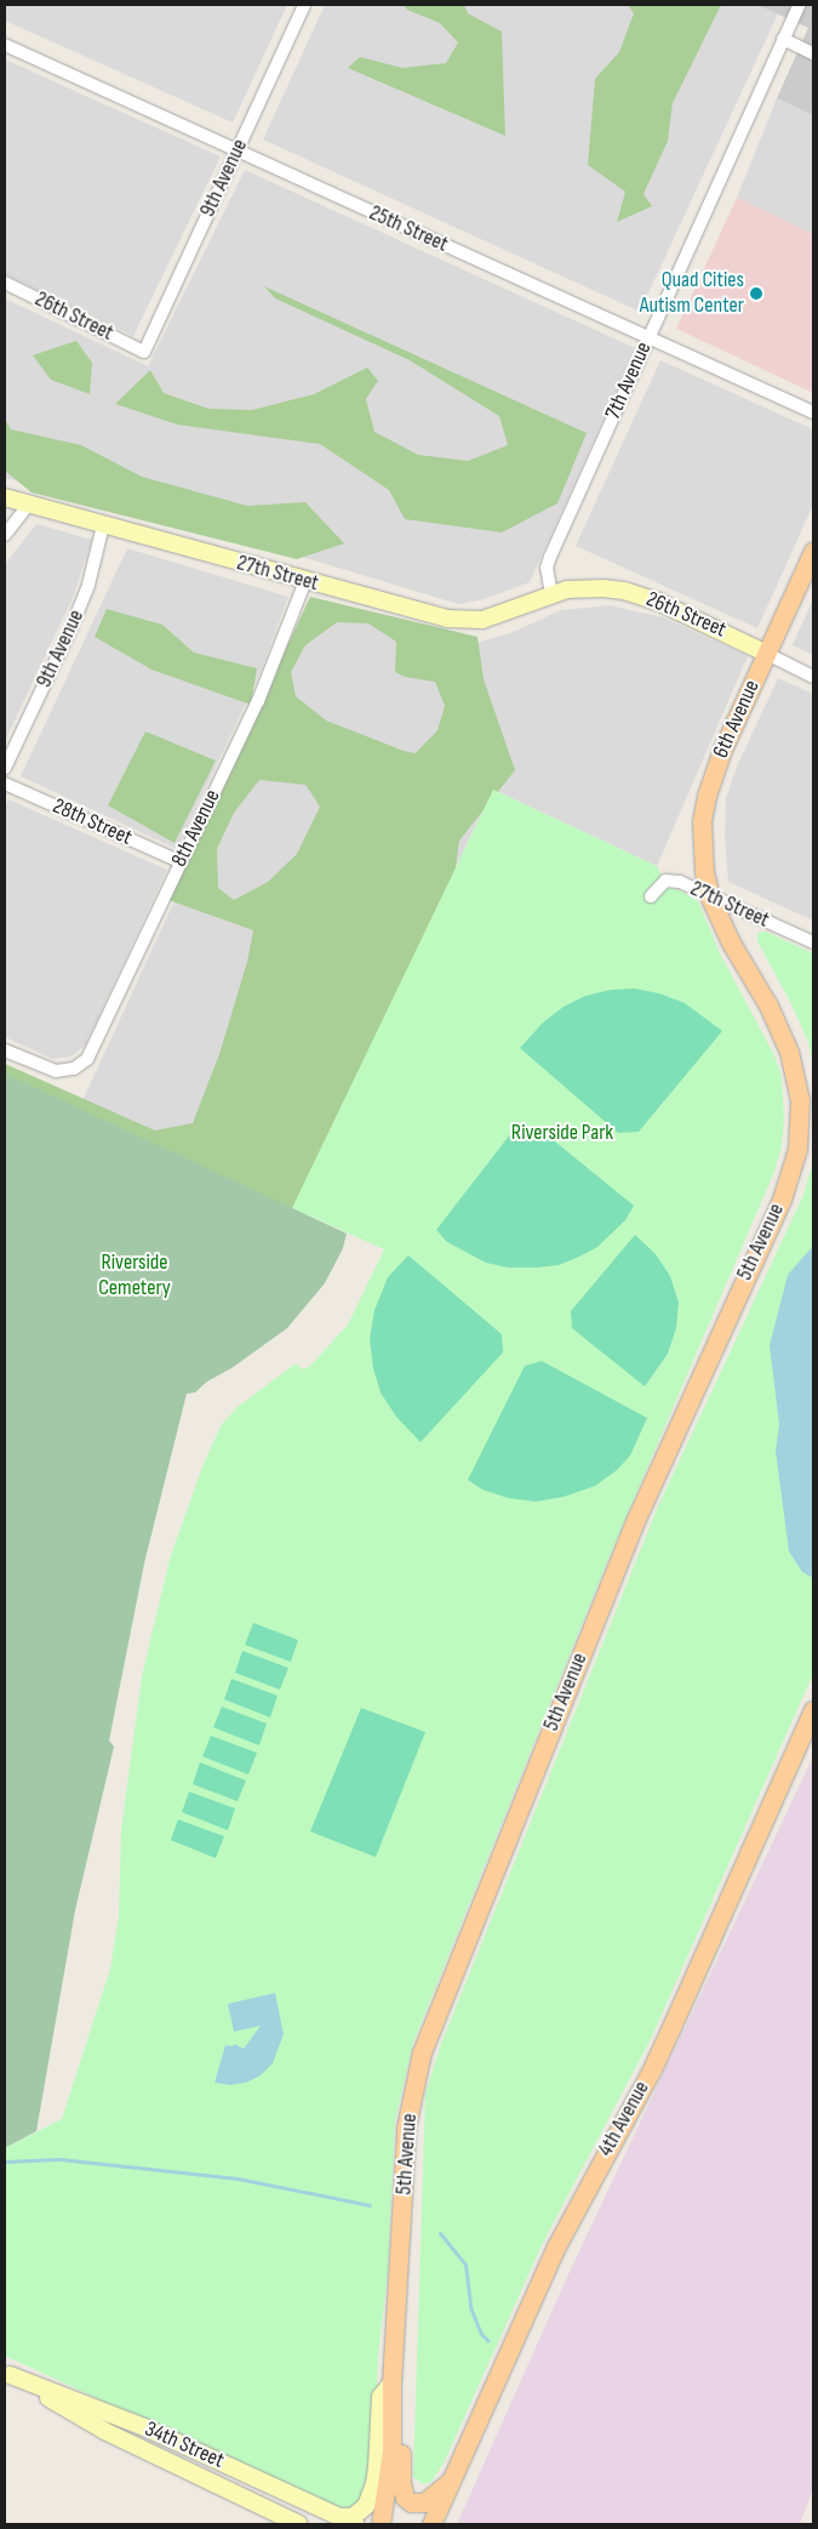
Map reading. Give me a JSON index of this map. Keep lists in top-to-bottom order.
{
  "streets": {
    "main road": ["6th Avenue", "5th Avenue", "4th Avenue"],
    "street": [
      "9th Avenue",
      "25th Street",
      "26th Street",
      "7th Avenue",
      "27th Street",
      "28th Street",
      "8th Avenue",
      "34th Street"
    ]
  },
  "crossings": [
    ["9th Avenue", "25th Street"],
    ["9th Avenue", "26th Street"],
    ["9th Avenue", "27th Street"],
    ["25th Street", "7th Avenue"],
    ["26th Street", "7th Avenue"],
    ["26th Street", "27th Street"],
    ["26th Street", "6th Avenue"],
    ["7th Avenue", "27th Street"],
    ["27th Street", "6th Avenue"],
    ["27th Street", "8th Avenue"],
    ["27th Street", "5th Avenue"],
    ["6th Avenue", "5th Avenue"],
    ["28th Street", "8th Avenue"]
  ],
  "parks": ["Riverside Park", "Riverside Cemetery"],
  "places": ["Quad Cities Autism Center"]
}
